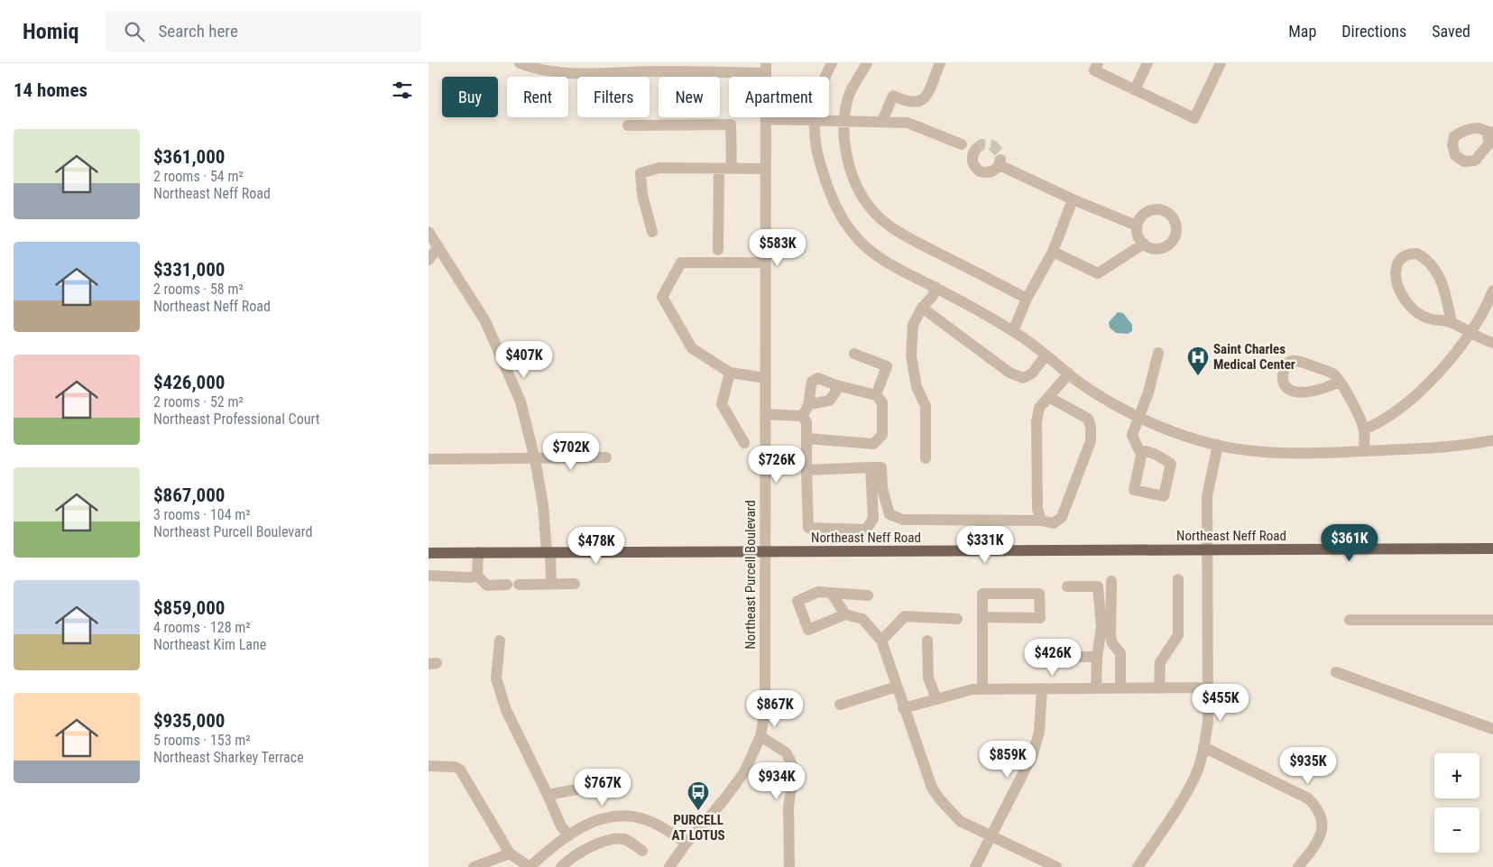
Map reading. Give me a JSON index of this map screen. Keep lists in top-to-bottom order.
{
  "streets": {
    "main road": ["Northeast Neff Road"],
    "street": ["Northeast Purcell Boulevard"]
  },
  "crossings": [
    ["Northeast Neff Road", "Northeast Purcell Boulevard"]
  ],
  "places": {
    "hospital": ["Saint Charles Medical Center"],
    "bus stop": ["PURCELL AT LOTUS"]
  },
  "page": {
    "header": "Homiq",
    "search": "Search here",
    "nav": ["Map", "Directions", "Saved"],
    "heading": "14 homes",
    "chip": [
      "Buy",
      "Rent",
      "Filters",
      "New",
      "Apartment"
    ],
    "list": [
      {
        "name": "$361,000",
        "note": "2 rooms · 54 m² · Northeast Neff Road"
      },
      {
        "name": "$331,000",
        "note": "2 rooms · 58 m² · Northeast Neff Road"
      },
      {
        "name": "$426,000",
        "note": "2 rooms · 52 m² · Northeast Professional Court"
      },
      {
        "name": "$867,000",
        "note": "3 rooms · 104 m² · Northeast Purcell Boulevard"
      },
      {
        "name": "$859,000",
        "note": "4 rooms · 128 m² · Northeast Kim Lane"
      },
      {
        "name": "$935,000",
        "note": "5 rooms · 153 m² · Northeast Sharkey Terrace"
      }
    ],
    "price": [
      "$583K",
      "$407K",
      "$702K",
      "$726K",
      "$361K",
      "$331K",
      "$478K",
      "$426K",
      "$455K",
      "$867K",
      "$859K",
      "$935K",
      "$934K",
      "$767K"
    ],
    "map_buttons": ["+", "−"]
  }
}
